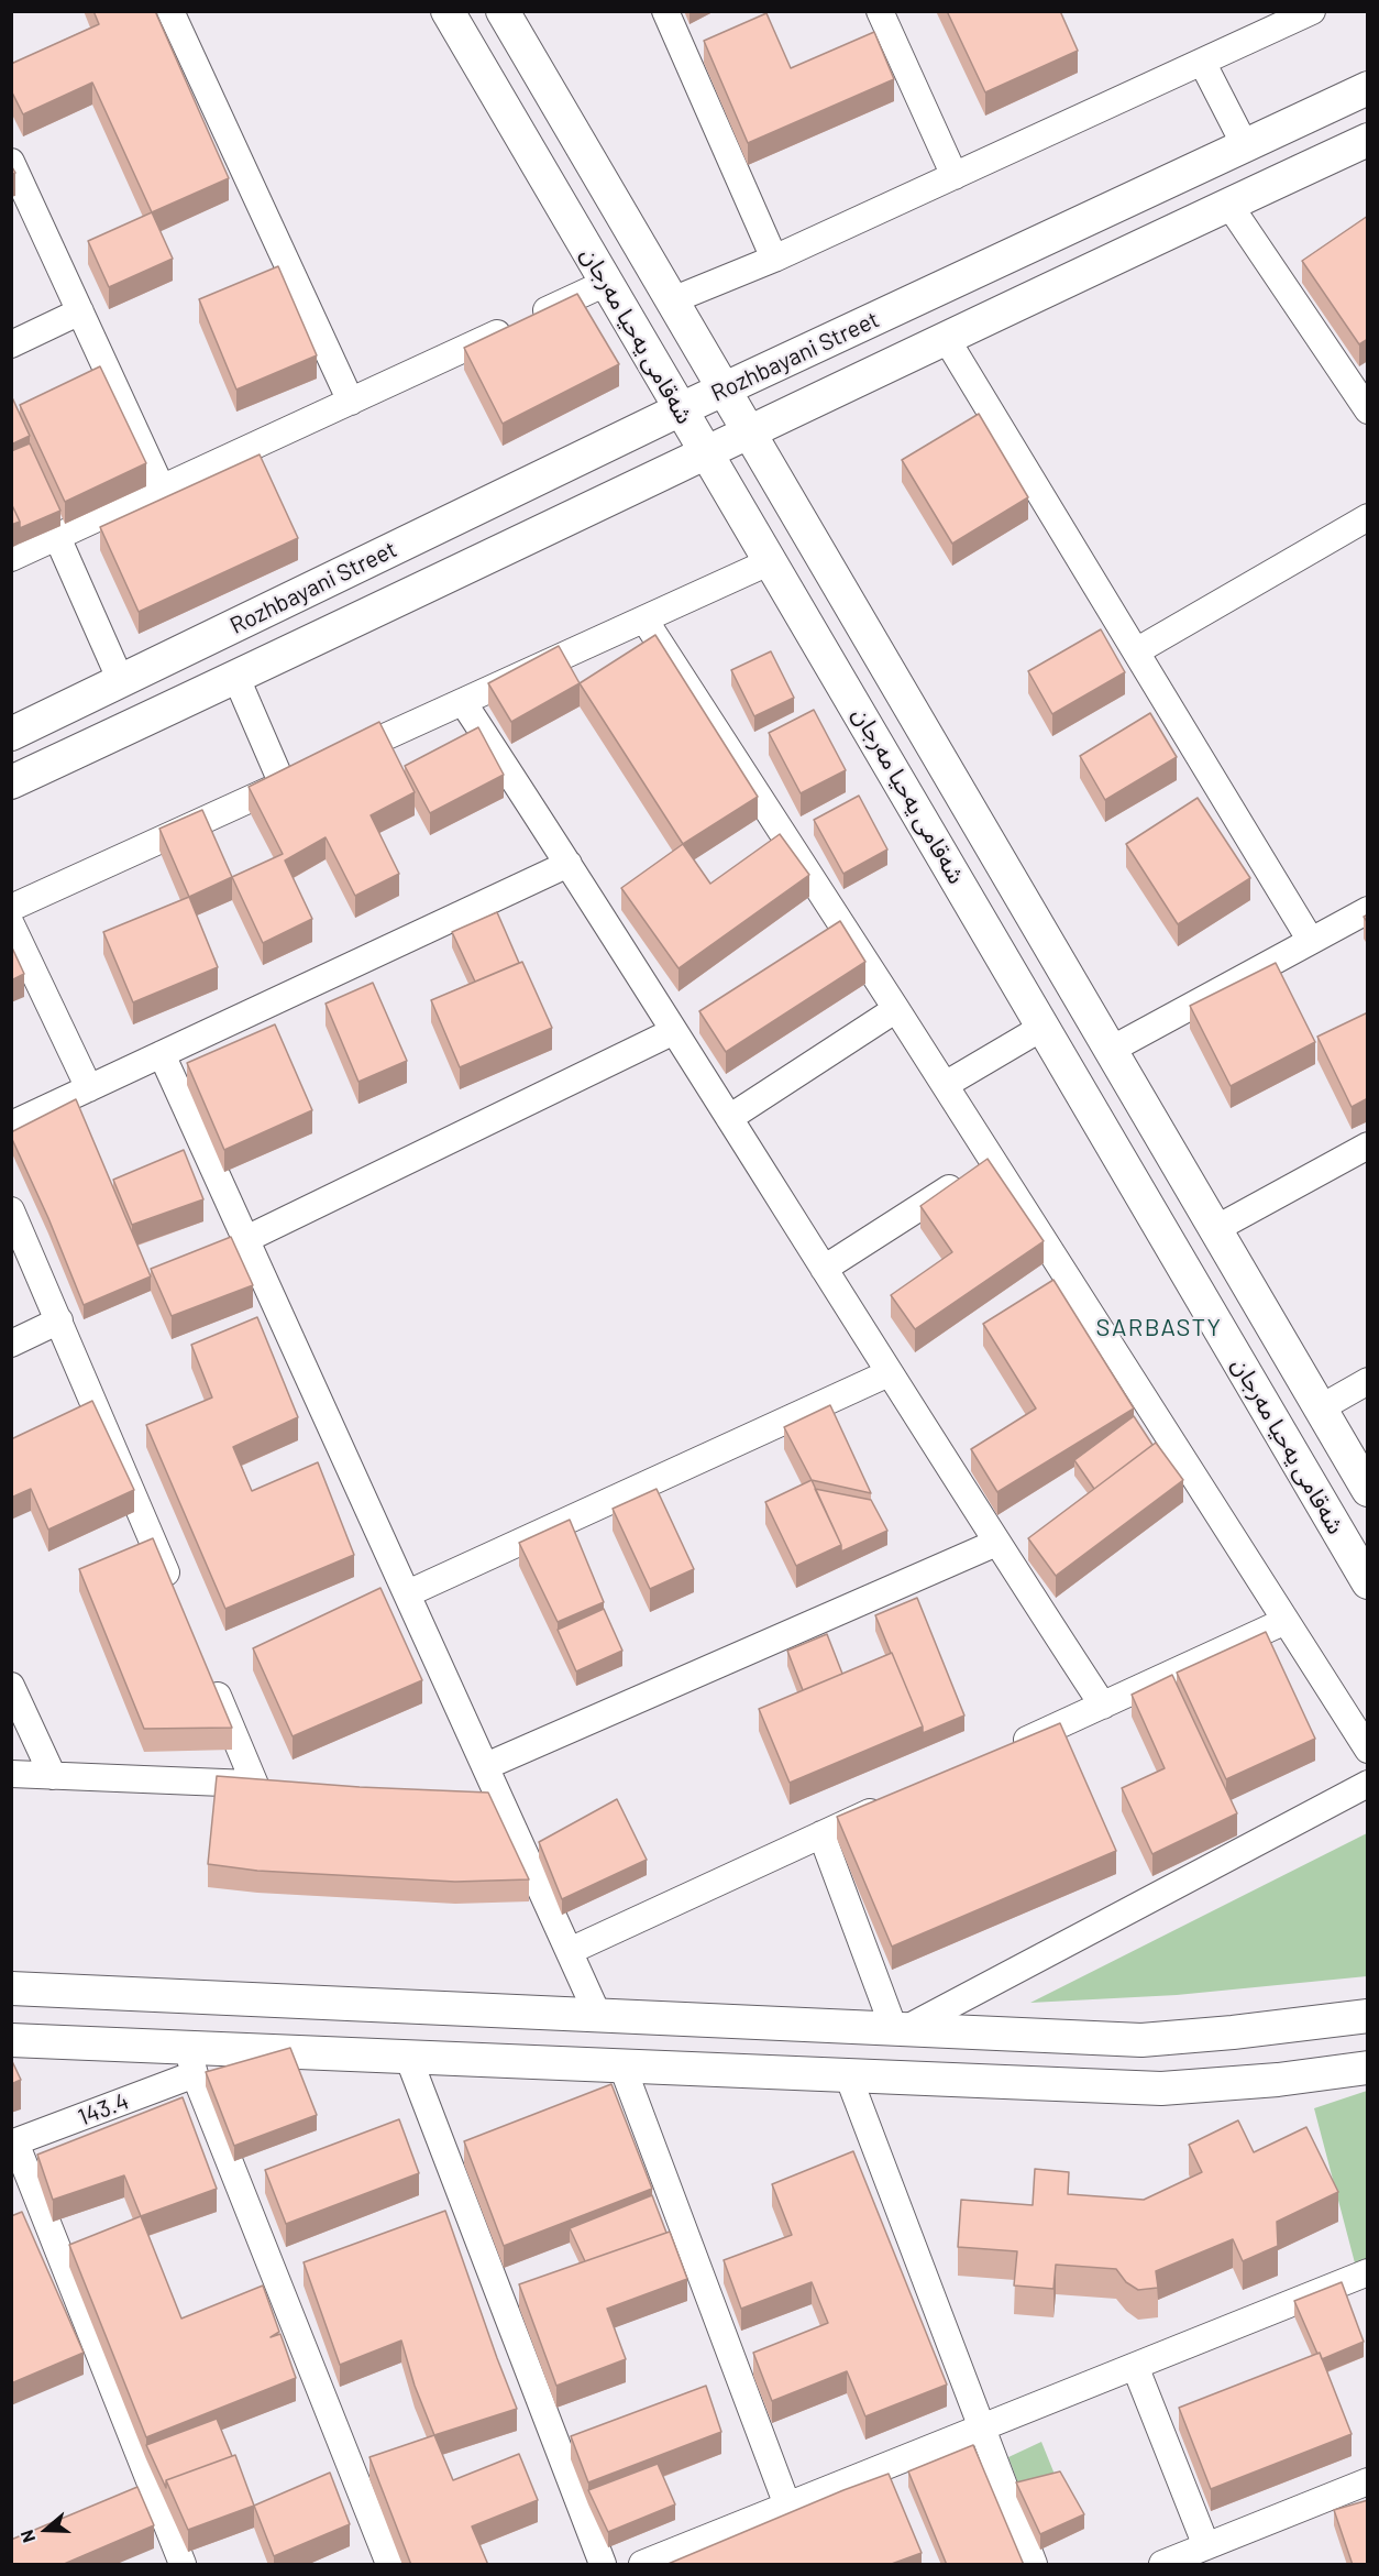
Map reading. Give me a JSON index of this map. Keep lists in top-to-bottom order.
{
  "streets": {
    "street": ["شەقامی یەحیا مەرجان", "Rozhbayani Street", "143.4"]
  },
  "crossings": [
    ["شەقامی یەحیا مەرجان", "Rozhbayani Street"]
  ],
  "districts": ["SARBASTY"],
  "north": "left"
}
